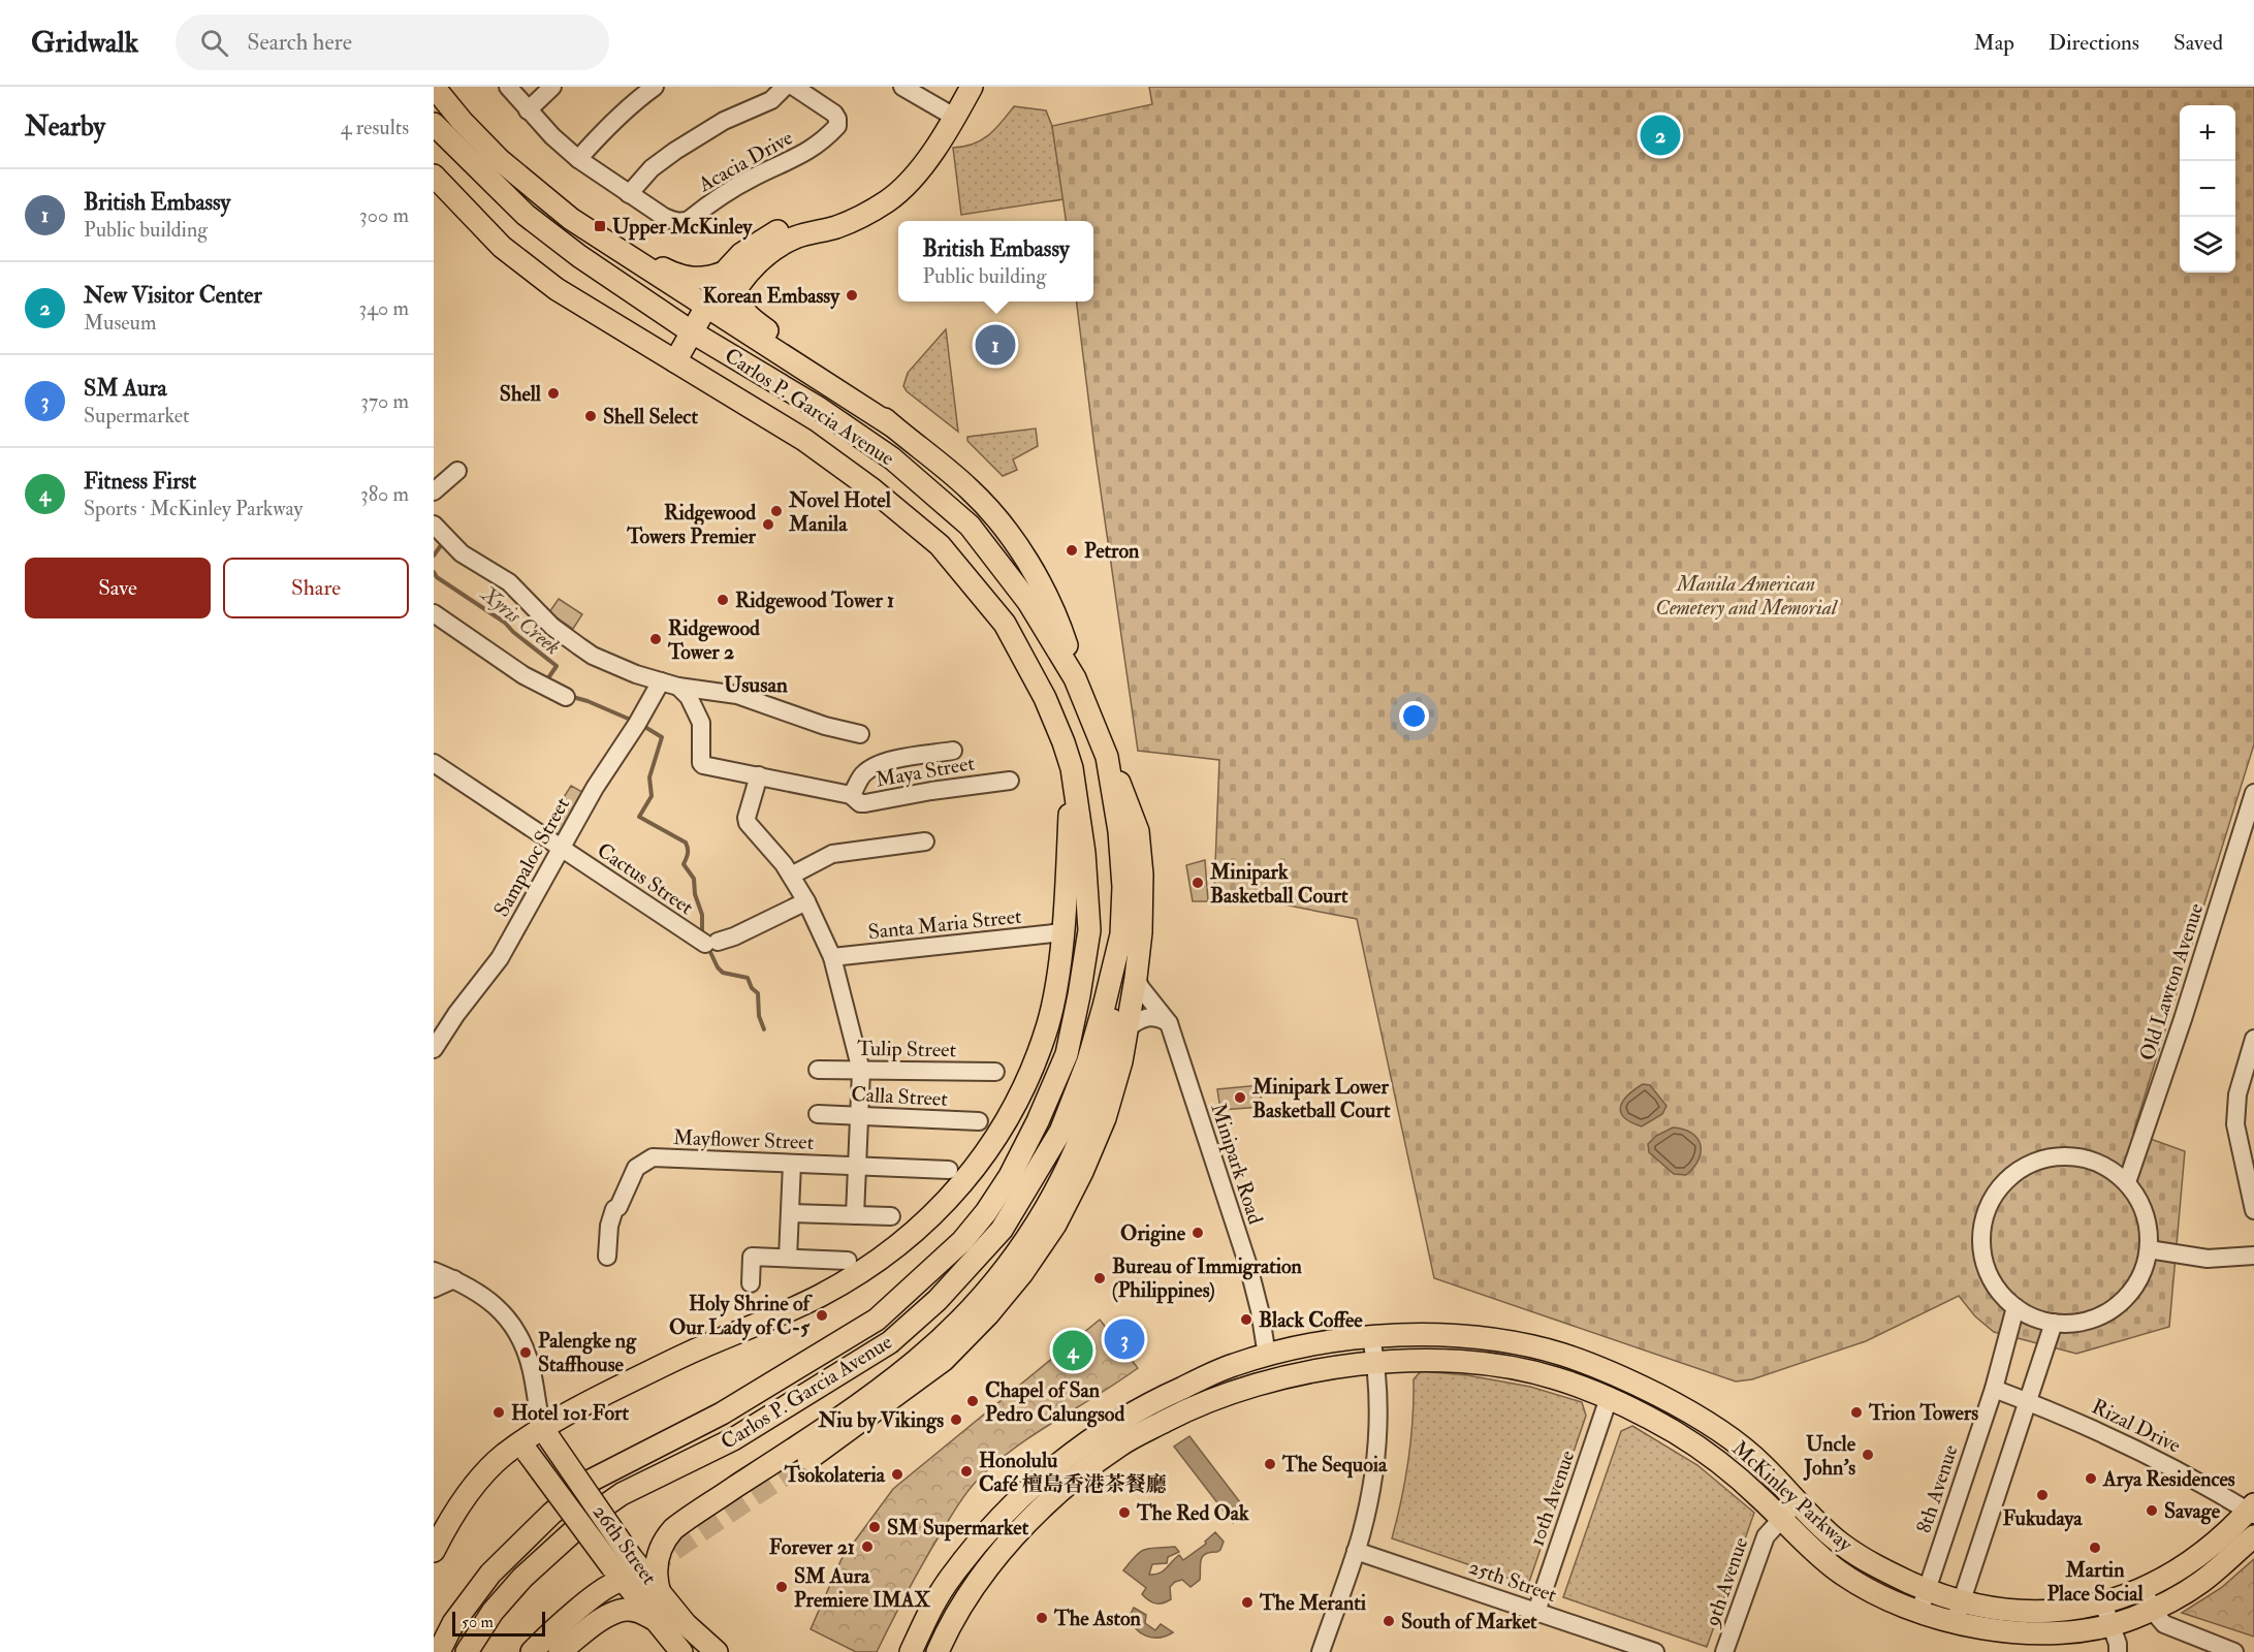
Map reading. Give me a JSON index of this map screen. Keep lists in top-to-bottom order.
{
  "streets": {
    "main road": ["Carlos P. Garcia Avenue", "McKinley Parkway", "26th Street"],
    "street": [
      "Acacia Drive",
      "Maya Street",
      "Sampaloc Street",
      "Cactus Street",
      "Santa Maria Street",
      "Old Lawton Avenue",
      "Tulip Street",
      "Calla Street",
      "Mayflower Street",
      "Minipark Road",
      "Rizal Drive",
      "8th Avenue",
      "10th Avenue",
      "25th Street",
      "9th Avenue"
    ]
  },
  "crossings": [
    ["Sampaloc Street", "Cactus Street"],
    ["Old Lawton Avenue", "8th Avenue"],
    ["Minipark Road", "McKinley Parkway"],
    ["Rizal Drive", "8th Avenue"],
    ["Rizal Drive", "McKinley Parkway"],
    ["8th Avenue", "McKinley Parkway"],
    ["McKinley Parkway", "10th Avenue"],
    ["McKinley Parkway", "9th Avenue"],
    ["10th Avenue", "25th Street"]
  ],
  "districts": ["Ususan"],
  "water": ["Xyris Creek"],
  "parks": ["Manila American Cemetery and Memorial"],
  "places": {
    "transit": ["Upper McKinley"],
    "other": [
      "Korean Embassy",
      "Shell",
      "Shell Select",
      "Novel Hotel Manila",
      "Ridgewood Towers Premier",
      "Petron",
      "Ridgewood Tower 1",
      "Ridgewood Tower 2",
      "Minipark Basketball Court",
      "Minipark Lower Basketball Court",
      "Origine",
      "Bureau of Immigration (Philippines)",
      "Holy Shrine of Our Lady of C-5",
      "Black Coffee",
      "Palengke ng Staffhouse",
      "Chapel of San Pedro Calungsod",
      "Hotel 101 Fort",
      "Trion Towers",
      "Niu by Vikings",
      "Uncle John's",
      "The Sequoia",
      "Honolulu Café 檀島香港茶餐廳",
      "Tsokolateria",
      "Arya Residences",
      "Fukudaya",
      "Savage",
      "The Red Oak",
      "SM Supermarket",
      "Forever 21",
      "Martin Place Social",
      "SM Aura Premiere IMAX",
      "The Meranti",
      "The Aston",
      "South of Market"
    ]
  },
  "scale_bar": "50 m",
  "page": {
    "header": "Gridwalk",
    "search": "Search here",
    "nav": ["Map", "Directions", "Saved"],
    "heading": ["Nearby", "4 results"],
    "map_buttons": ["+", "−"],
    "pins": [
      "2",
      "1",
      "3",
      "4"
    ],
    "list": [
      {
        "mark": "1",
        "name": "British Embassy",
        "note": "Public building",
        "value": "300 m"
      },
      {
        "mark": "2",
        "name": "New Visitor Center",
        "note": "Museum",
        "value": "340 m"
      },
      {
        "mark": "3",
        "name": "SM Aura",
        "note": "Supermarket",
        "value": "370 m"
      },
      {
        "mark": "4",
        "name": "Fitness First",
        "note": "Sports · McKinley Parkway",
        "value": "380 m"
      }
    ],
    "popup": ["British Embassy", "Public building"],
    "buttons": ["Save", "Share"],
    "scale": "50 m"
  }
}
